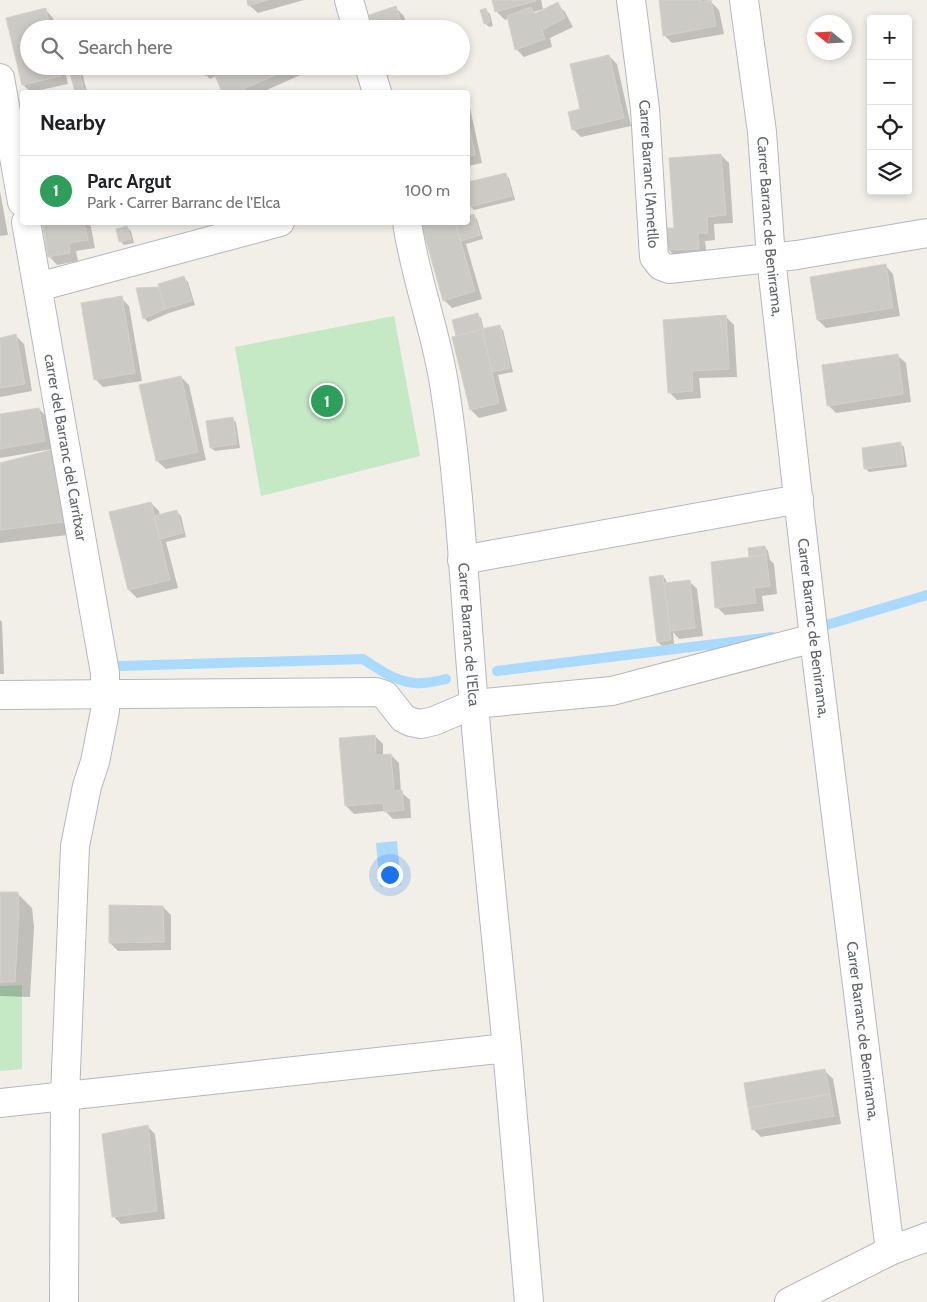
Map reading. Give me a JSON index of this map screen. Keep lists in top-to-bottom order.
{
  "streets": {
    "street": [
      "Carrer Barranc l'Ametllo",
      "Carrer Barranc de Benirrama,",
      "carrer del Barranc del Carritxar",
      "Carrer Barranc de l'Elca"
    ]
  },
  "crossings": [
    ["Carrer Barranc l'Ametllo", "Carrer Barranc de Benirrama,"]
  ],
  "north": "left",
  "page": {
    "map_buttons": ["+", "−"],
    "search": "Search here",
    "heading": "Nearby",
    "list": [
      {
        "mark": "1",
        "name": "Parc Argut",
        "note": "Park · Carrer Barranc de l'Elca",
        "value": "100 m"
      }
    ],
    "pins": "1"
  }
}
